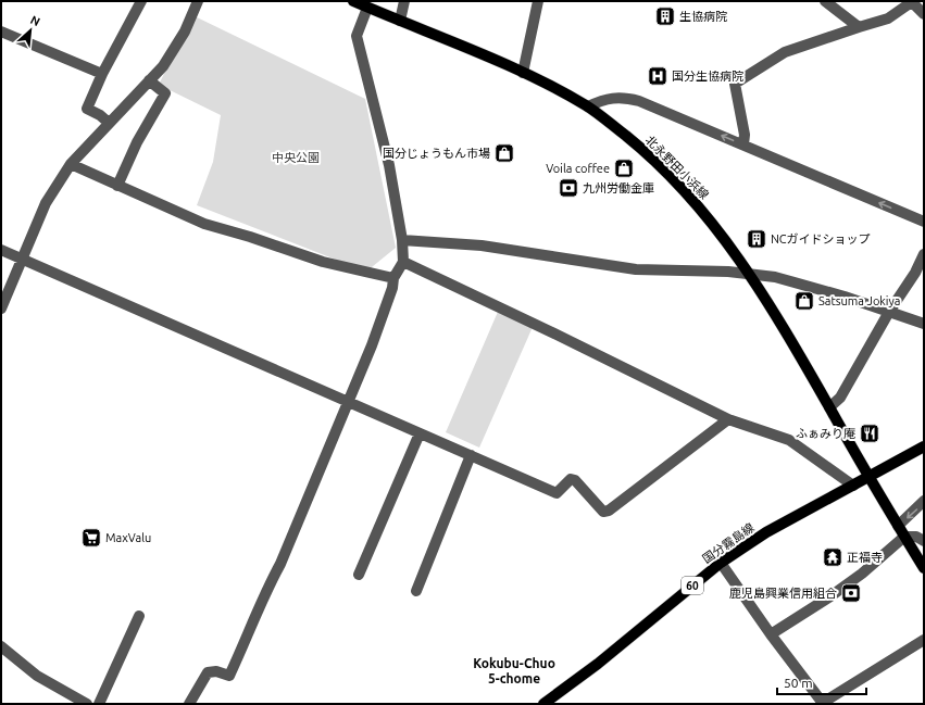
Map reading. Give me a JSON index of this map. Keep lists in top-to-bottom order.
{
  "streets": {
    "main road": ["北永野田小浜線", "国分霧島線", "60"]
  },
  "crossings": [
    ["北永野田小浜線", "国分霧島線"]
  ],
  "districts": ["Kokubu-Chuo 5-chome"],
  "parks": ["中央公園"],
  "places": {
    "building": ["生協病院", "NCガイドショップ"],
    "hospital": ["国分生協病院"],
    "shop": ["国分じょうもん市場", "Voila coffee", "Satsuma Jokiya"],
    "bank": ["九州労働金庫", "鹿児島興業信用組合"],
    "restaurant": ["ふぁみり庵"],
    "supermarket": ["MaxValu"],
    "temple": ["正福寺"]
  },
  "scale_bar": "50 m",
  "north": "top right"
}
